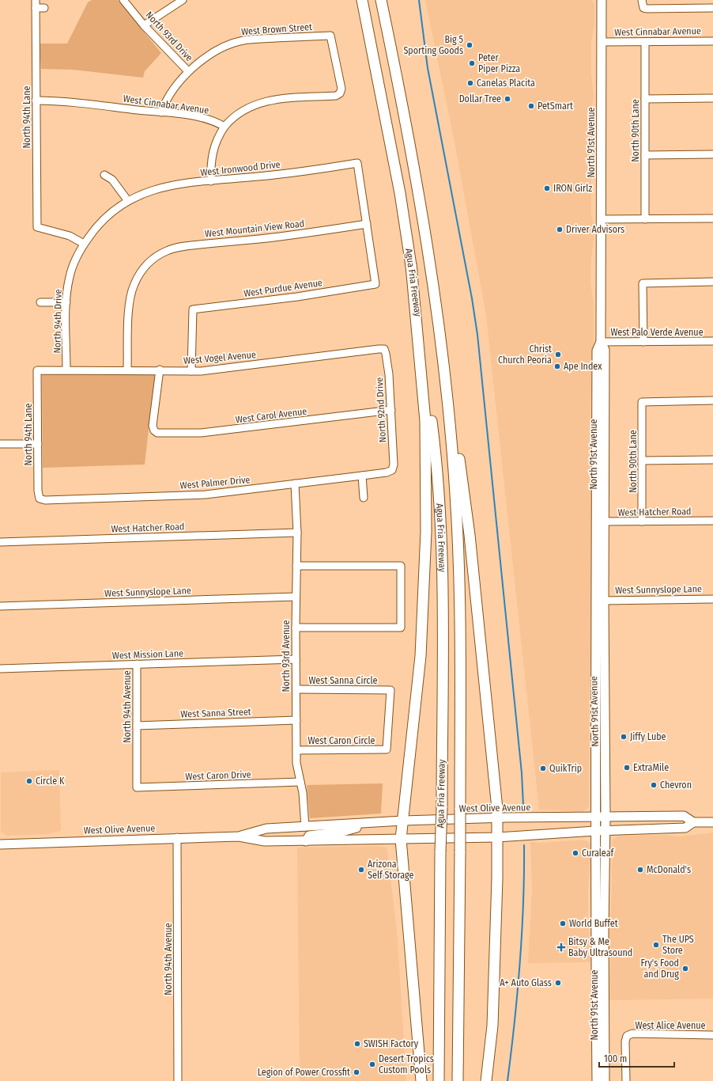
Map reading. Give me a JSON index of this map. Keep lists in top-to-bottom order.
{
  "streets": {
    "highway": ["Agua Fria Freeway"],
    "main road": ["North 91st Avenue", "West Olive Avenue"],
    "street": [
      "West Brown Street",
      "West Cinnabar Avenue",
      "North 93rd Drive",
      "North 94th Lane",
      "North 90th Lane",
      "West Ironwood Drive",
      "West Mountain View Road",
      "West Purdue Avenue",
      "North 94th Drive",
      "West Palo Verde Avenue",
      "West Vogel Avenue",
      "North 92nd Drive",
      "West Carol Avenue",
      "West Palmer Drive",
      "West Hatcher Road",
      "West Sunnyslope Lane",
      "West Mission Lane",
      "North 93rd Avenue",
      "West Sanna Circle",
      "North 94th Avenue",
      "West Sanna Street",
      "West Caron Circle",
      "West Caron Drive",
      "West Alice Avenue"
    ]
  },
  "crossings": [
    ["West Brown Street", "West Cinnabar Avenue"],
    ["West Brown Street", "North 93rd Drive"],
    ["West Cinnabar Avenue", "North 94th Lane"],
    ["West Cinnabar Avenue", "North 90th Lane"],
    ["West Cinnabar Avenue", "North 91st Avenue"],
    ["North 94th Lane", "North 94th Drive"],
    ["North 94th Lane", "West Vogel Avenue"],
    ["North 94th Lane", "West Palmer Drive"],
    ["North 90th Lane", "West Hatcher Road"],
    ["North 91st Avenue", "West Palo Verde Avenue"],
    ["North 91st Avenue", "West Hatcher Road"],
    ["North 91st Avenue", "West Sunnyslope Lane"],
    ["North 91st Avenue", "West Olive Avenue"],
    ["West Ironwood Drive", "West Mountain View Road"],
    ["West Ironwood Drive", "West Purdue Avenue"],
    ["West Ironwood Drive", "North 94th Drive"],
    ["West Mountain View Road", "West Purdue Avenue"],
    ["West Mountain View Road", "West Vogel Avenue"],
    ["West Purdue Avenue", "West Vogel Avenue"],
    ["North 94th Drive", "West Vogel Avenue"],
    ["West Vogel Avenue", "North 92nd Drive"],
    ["West Vogel Avenue", "West Carol Avenue"],
    ["North 92nd Drive", "West Carol Avenue"],
    ["North 92nd Drive", "West Palmer Drive"],
    ["West Palmer Drive", "North 93rd Avenue"],
    ["West Hatcher Road", "North 93rd Avenue"],
    ["West Sunnyslope Lane", "North 93rd Avenue"],
    ["West Mission Lane", "North 93rd Avenue"],
    ["West Mission Lane", "North 94th Avenue"],
    ["North 93rd Avenue", "West Sanna Circle"],
    ["North 93rd Avenue", "West Sanna Street"],
    ["North 93rd Avenue", "West Caron Circle"],
    ["North 93rd Avenue", "West Caron Drive"],
    ["North 93rd Avenue", "West Olive Avenue"],
    ["West Sanna Circle", "West Caron Circle"],
    ["North 94th Avenue", "West Sanna Street"],
    ["North 94th Avenue", "West Caron Drive"],
    ["North 94th Avenue", "West Olive Avenue"]
  ],
  "places": {
    "other": [
      "Big 5 Sporting Goods",
      "Peter Piper Pizza",
      "Canelas Placita",
      "Dollar Tree",
      "PetSmart",
      "IRON Girlz",
      "Driver Advisors",
      "Christ Church Peoria",
      "Ape Index",
      "Jiffy Lube",
      "ExtraMile",
      "QuikTrip",
      "Circle K",
      "Chevron",
      "Curaleaf",
      "Arizona Self Storage",
      "McDonald's",
      "World Buffet",
      "The UPS Store",
      "Fry's Food and Drug",
      "A+ Auto Glass",
      "SWISH Factory",
      "Desert Tropics Custom Pools",
      "Legion of Power Crossfit"
    ],
    "health": ["Bitsy & Me Baby Ultrasound"]
  },
  "scale_bar": "100 m"
}
